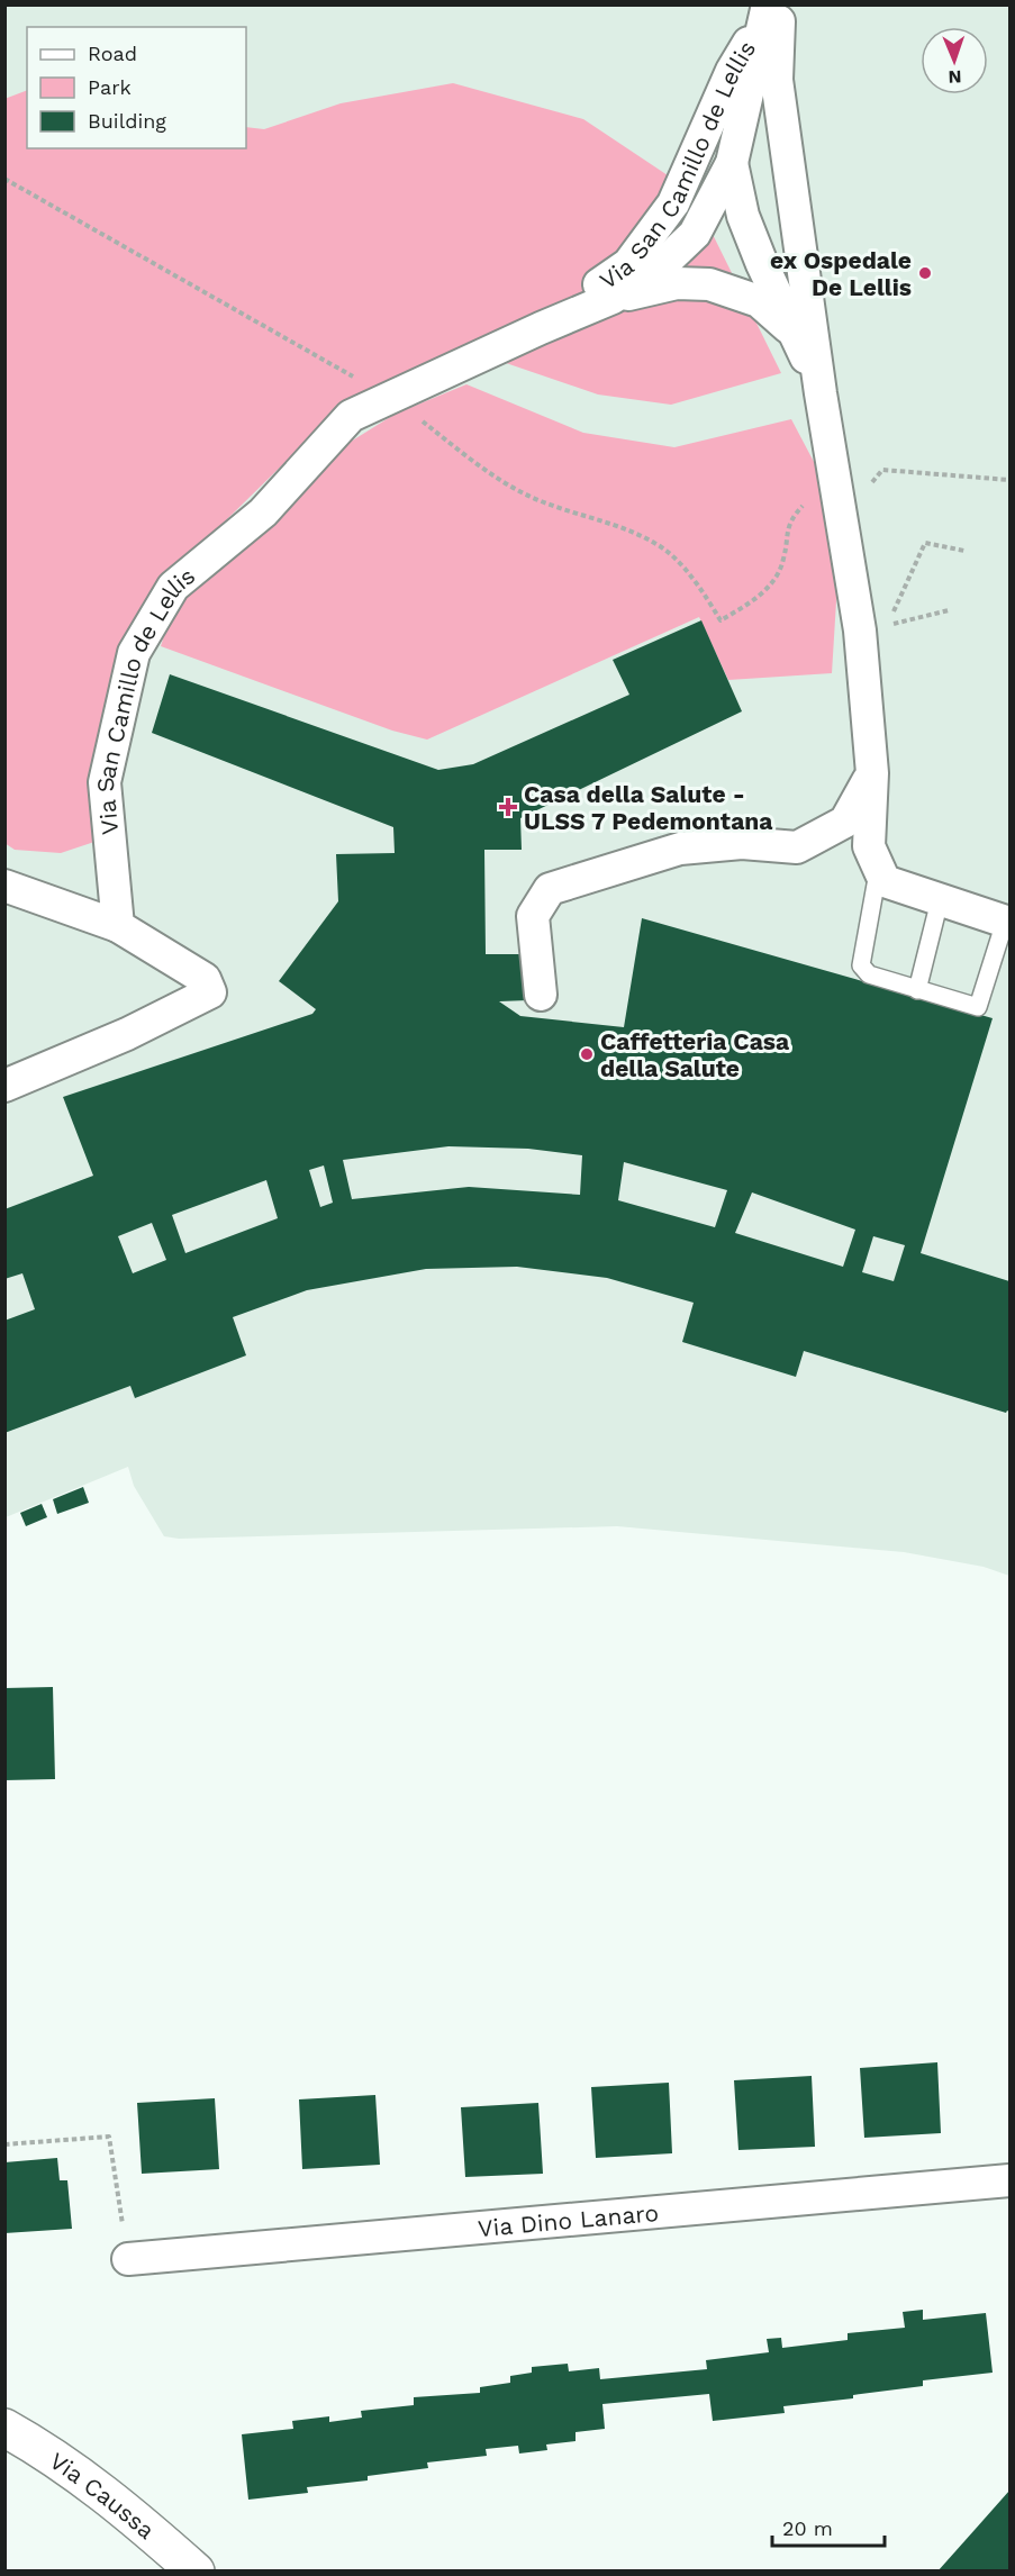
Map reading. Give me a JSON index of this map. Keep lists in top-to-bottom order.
{
  "streets": {
    "street": ["Via San Camillo de Lellis", "Via Dino Lanaro", "Via Caussa"]
  },
  "places": {
    "other": ["ex Ospedale De Lellis", "Caffetteria Casa della Salute"],
    "health": ["Casa della Salute - ULSS 7 Pedemontana"]
  },
  "legend": ["Road", "Park", "Building"],
  "scale_bar": "20 m",
  "north": "bottom"
}
